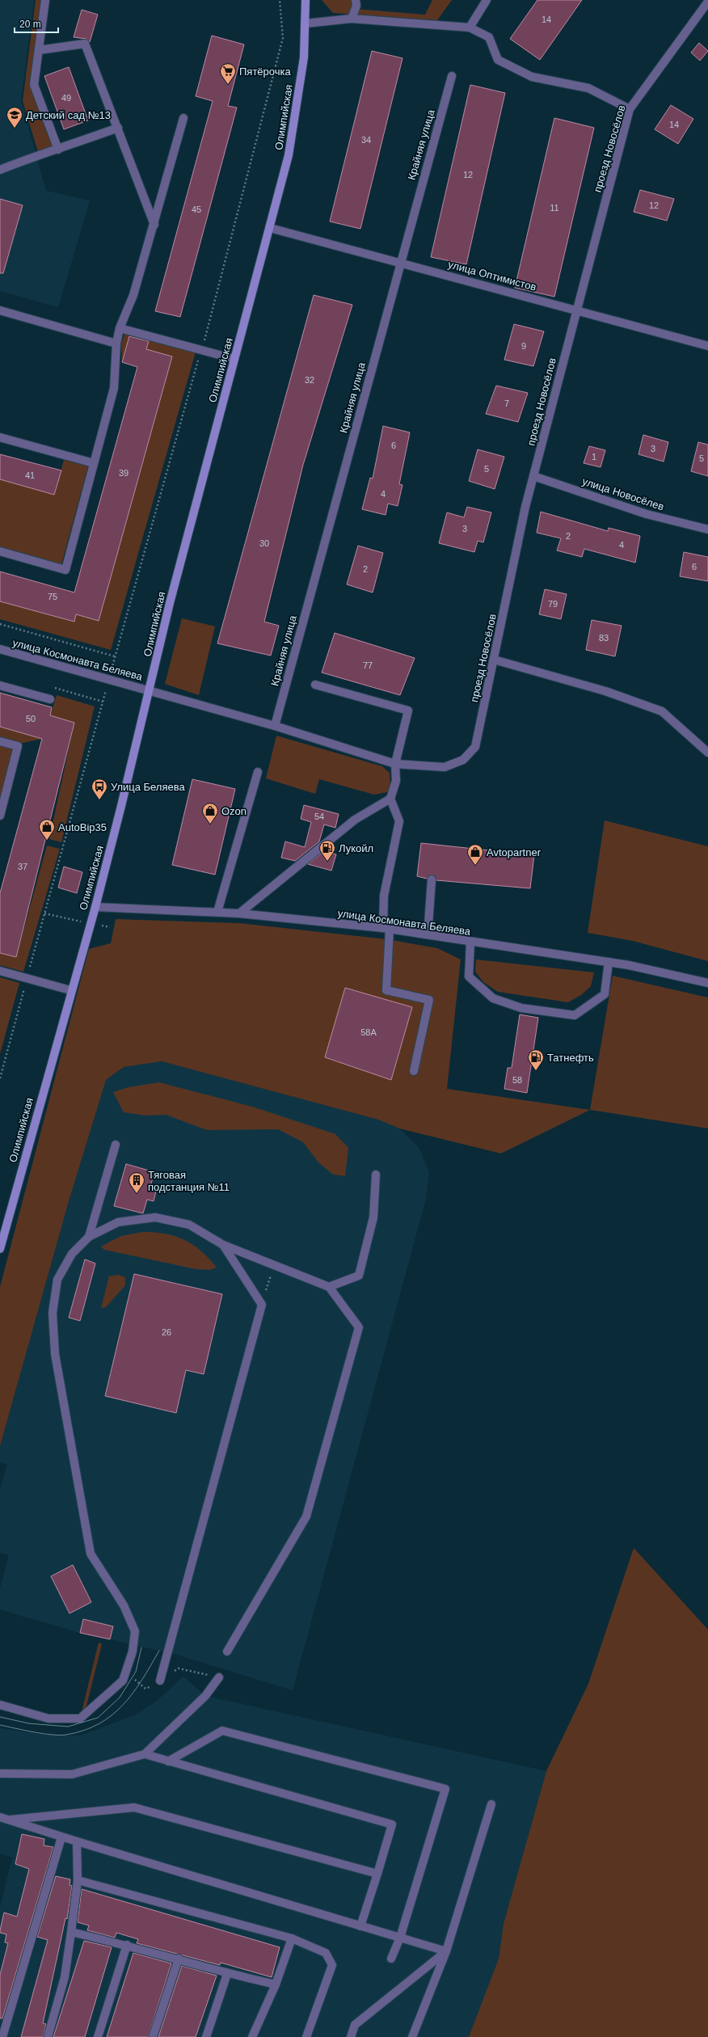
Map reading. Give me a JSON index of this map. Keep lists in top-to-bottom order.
{
  "streets": {
    "main road": ["Олимпийская"],
    "street": [
      "Крайняя улица",
      "проезд Новосёлов",
      "улица Оптимистов",
      "улица Новосёлев",
      "улица Космонавта Беляева"
    ]
  },
  "crossings": [
    ["Олимпийская", "улица Оптимистов"],
    ["Олимпийская", "улица Космонавта Беляева"],
    ["Крайняя улица", "проезд Новосёлов"],
    ["Крайняя улица", "улица Оптимистов"],
    ["Крайняя улица", "улица Космонавта Беляева"],
    ["проезд Новосёлов", "улица Оптимистов"],
    ["проезд Новосёлов", "улица Новосёлев"],
    ["проезд Новосёлов", "улица Космонавта Беляева"]
  ],
  "places": {
    "supermarket": ["Пятёрочка"],
    "school or university": ["Детский сад №13"],
    "bus stop": ["Улица Беляева"],
    "shop": ["Ozon", "AutoBip35", "Avtopartner"],
    "fuel station": ["Лукойл", "Татнефть"],
    "building": ["Тяговая подстанция №11"]
  },
  "house_numbers": [
    "14",
    "49",
    "14",
    "34",
    "12",
    "12",
    "11",
    "45",
    "9",
    "32",
    "7",
    "6",
    "3",
    "1",
    "5",
    "5",
    "39",
    "41",
    "4",
    "3",
    "2",
    "30",
    "4",
    "6",
    "2",
    "75",
    "79",
    "83",
    "77",
    "50",
    "54",
    "37",
    "58А",
    "58",
    "26"
  ],
  "scale_bar": "20 m"
}
